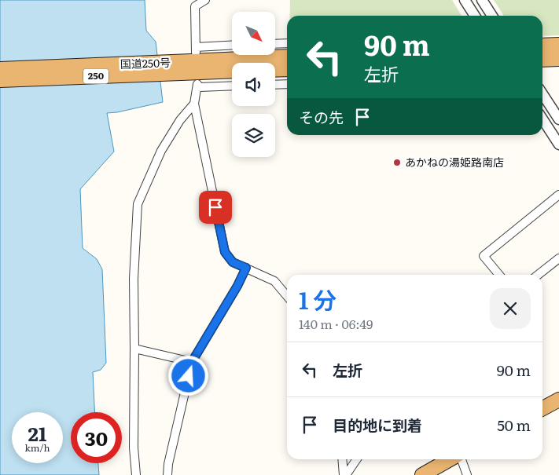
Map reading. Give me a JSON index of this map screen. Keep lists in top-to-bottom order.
{
  "streets": {
    "highway": ["国道250号", "250"]
  },
  "places": ["あかねの湯姫路南店"],
  "north": "bottom right",
  "page": {
    "turn": ["90 m", "左折"],
    "then": "その先",
    "heading": ["1 分", "140 m · 06:49"],
    "list": [
      {
        "name": "左折",
        "value": "90 m"
      },
      {
        "name": "目的地に到着",
        "value": "50 m"
      }
    ],
    "speed": "21 km/h",
    "limit": "30"
  }
}
